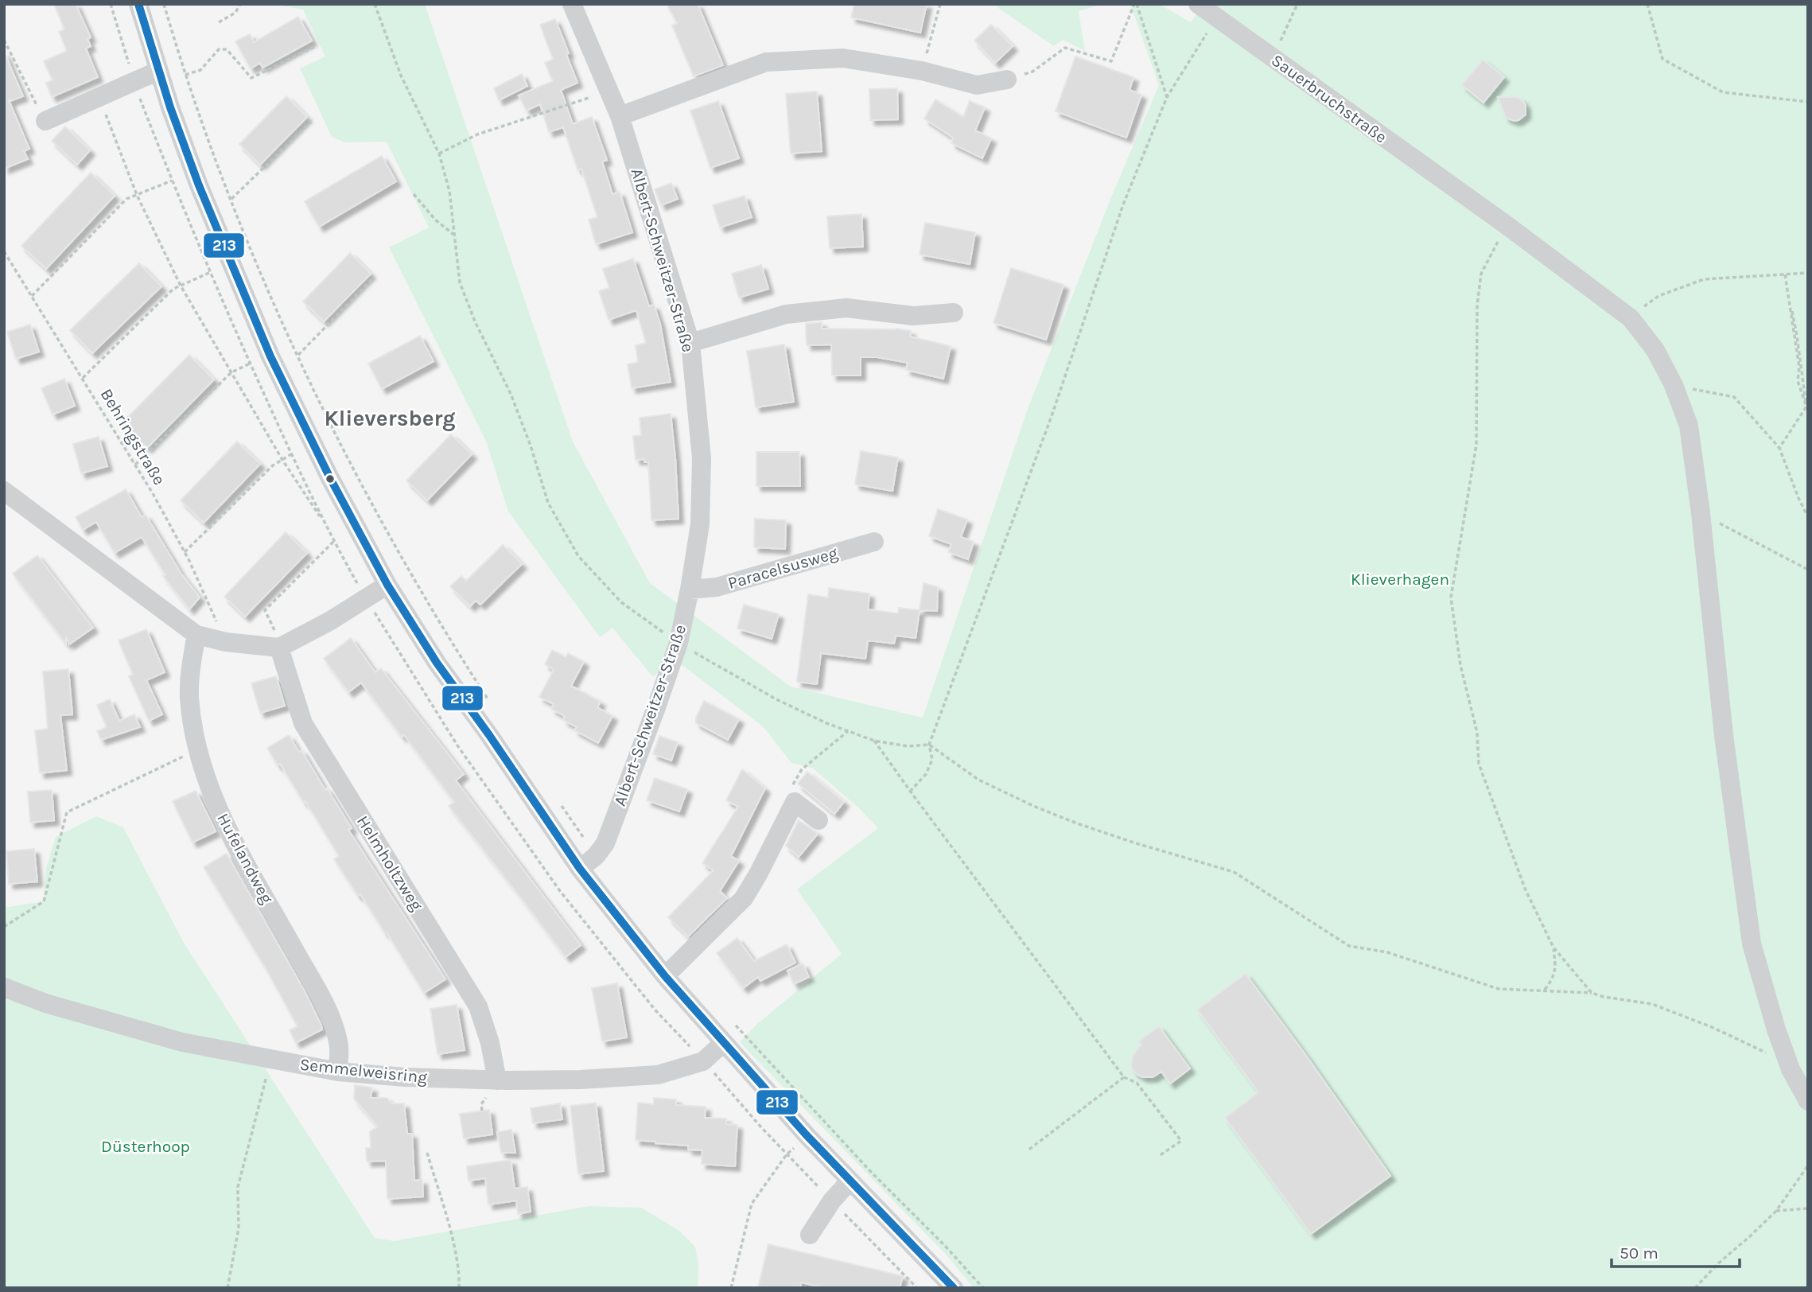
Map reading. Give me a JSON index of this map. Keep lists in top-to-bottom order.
{
  "streets": {
    "street": [
      "Sauerbruchstraße",
      "Albert-Schweitzer-Straße",
      "Paracelsusweg",
      "Hufelandweg",
      "Helmholtzweg",
      "Semmelweisring"
    ],
    "path": ["Behringstraße"]
  },
  "crossings": [
    ["Albert-Schweitzer-Straße", "Paracelsusweg"],
    ["Hufelandweg", "Semmelweisring"],
    ["Helmholtzweg", "Semmelweisring"]
  ],
  "districts": ["Klieversberg"],
  "parks": ["Klieverhagen", "Düsterhoop"],
  "lines": ["transit line 213"],
  "scale_bar": "50 m"
}
